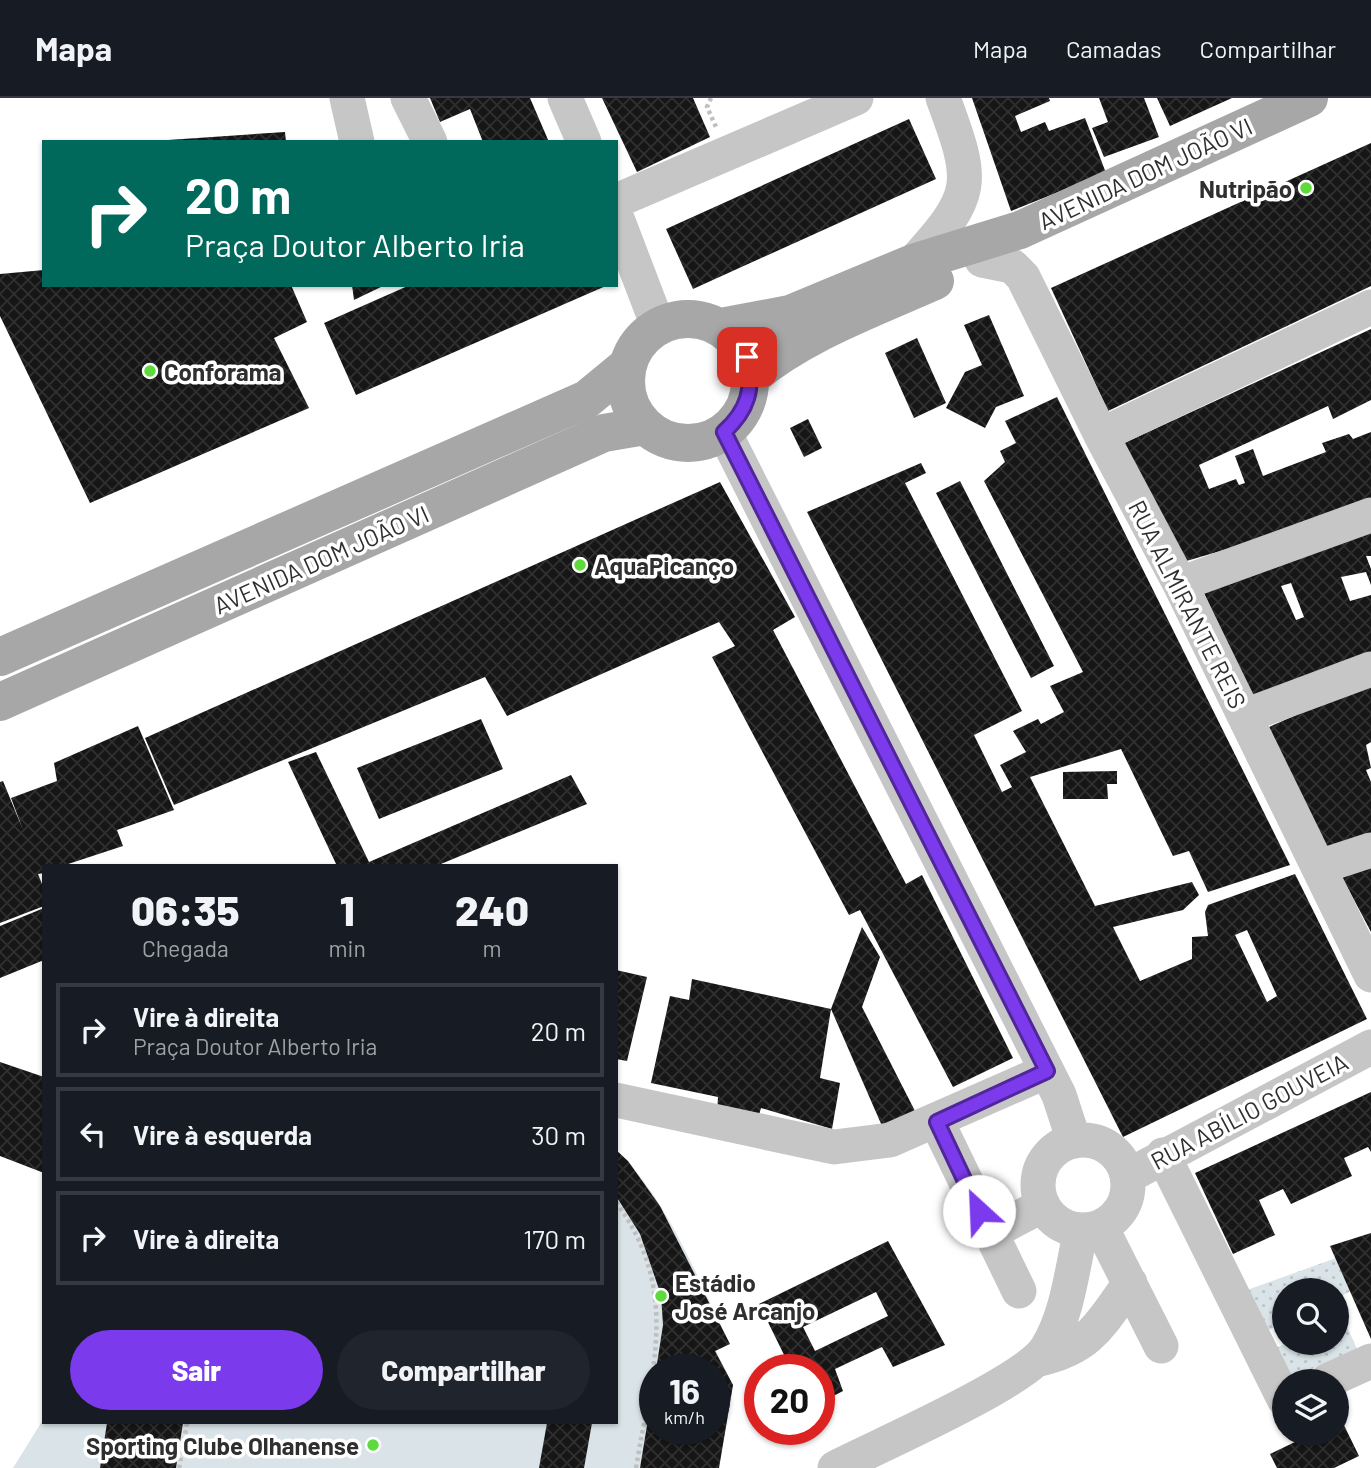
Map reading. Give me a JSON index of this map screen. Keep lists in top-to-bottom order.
{
  "streets": {
    "main road": ["AVENIDA DOM JOÃO VI"],
    "street": ["RUA ALMIRANTE REIS", "RUA ABÍLIO GOUVEIA"]
  },
  "crossings": [
    ["AVENIDA DOM JOÃO VI", "RUA ALMIRANTE REIS"]
  ],
  "places": [
    "Nutripão",
    "Conforama",
    "AquaPicanço",
    "Estádio José Arcanjo",
    "Sporting Clube Olhanense"
  ],
  "page": {
    "header": "Mapa",
    "nav": ["Mapa", "Camadas", "Compartilhar"],
    "turn": ["20 m", "Praça Doutor Alberto Iria"],
    "eta": [
      "06:35",
      "Chegada",
      "1",
      "min",
      "240",
      "m"
    ],
    "list": [
      {
        "name": "Vire à direita",
        "note": "Praça Doutor Alberto Iria",
        "value": "20 m"
      },
      {
        "name": "Vire à esquerda",
        "value": "30 m"
      },
      {
        "name": "Vire à direita",
        "value": "170 m"
      }
    ],
    "buttons": ["Sair", "Compartilhar"],
    "speed": "16 km/h",
    "limit": "20"
  }
}
